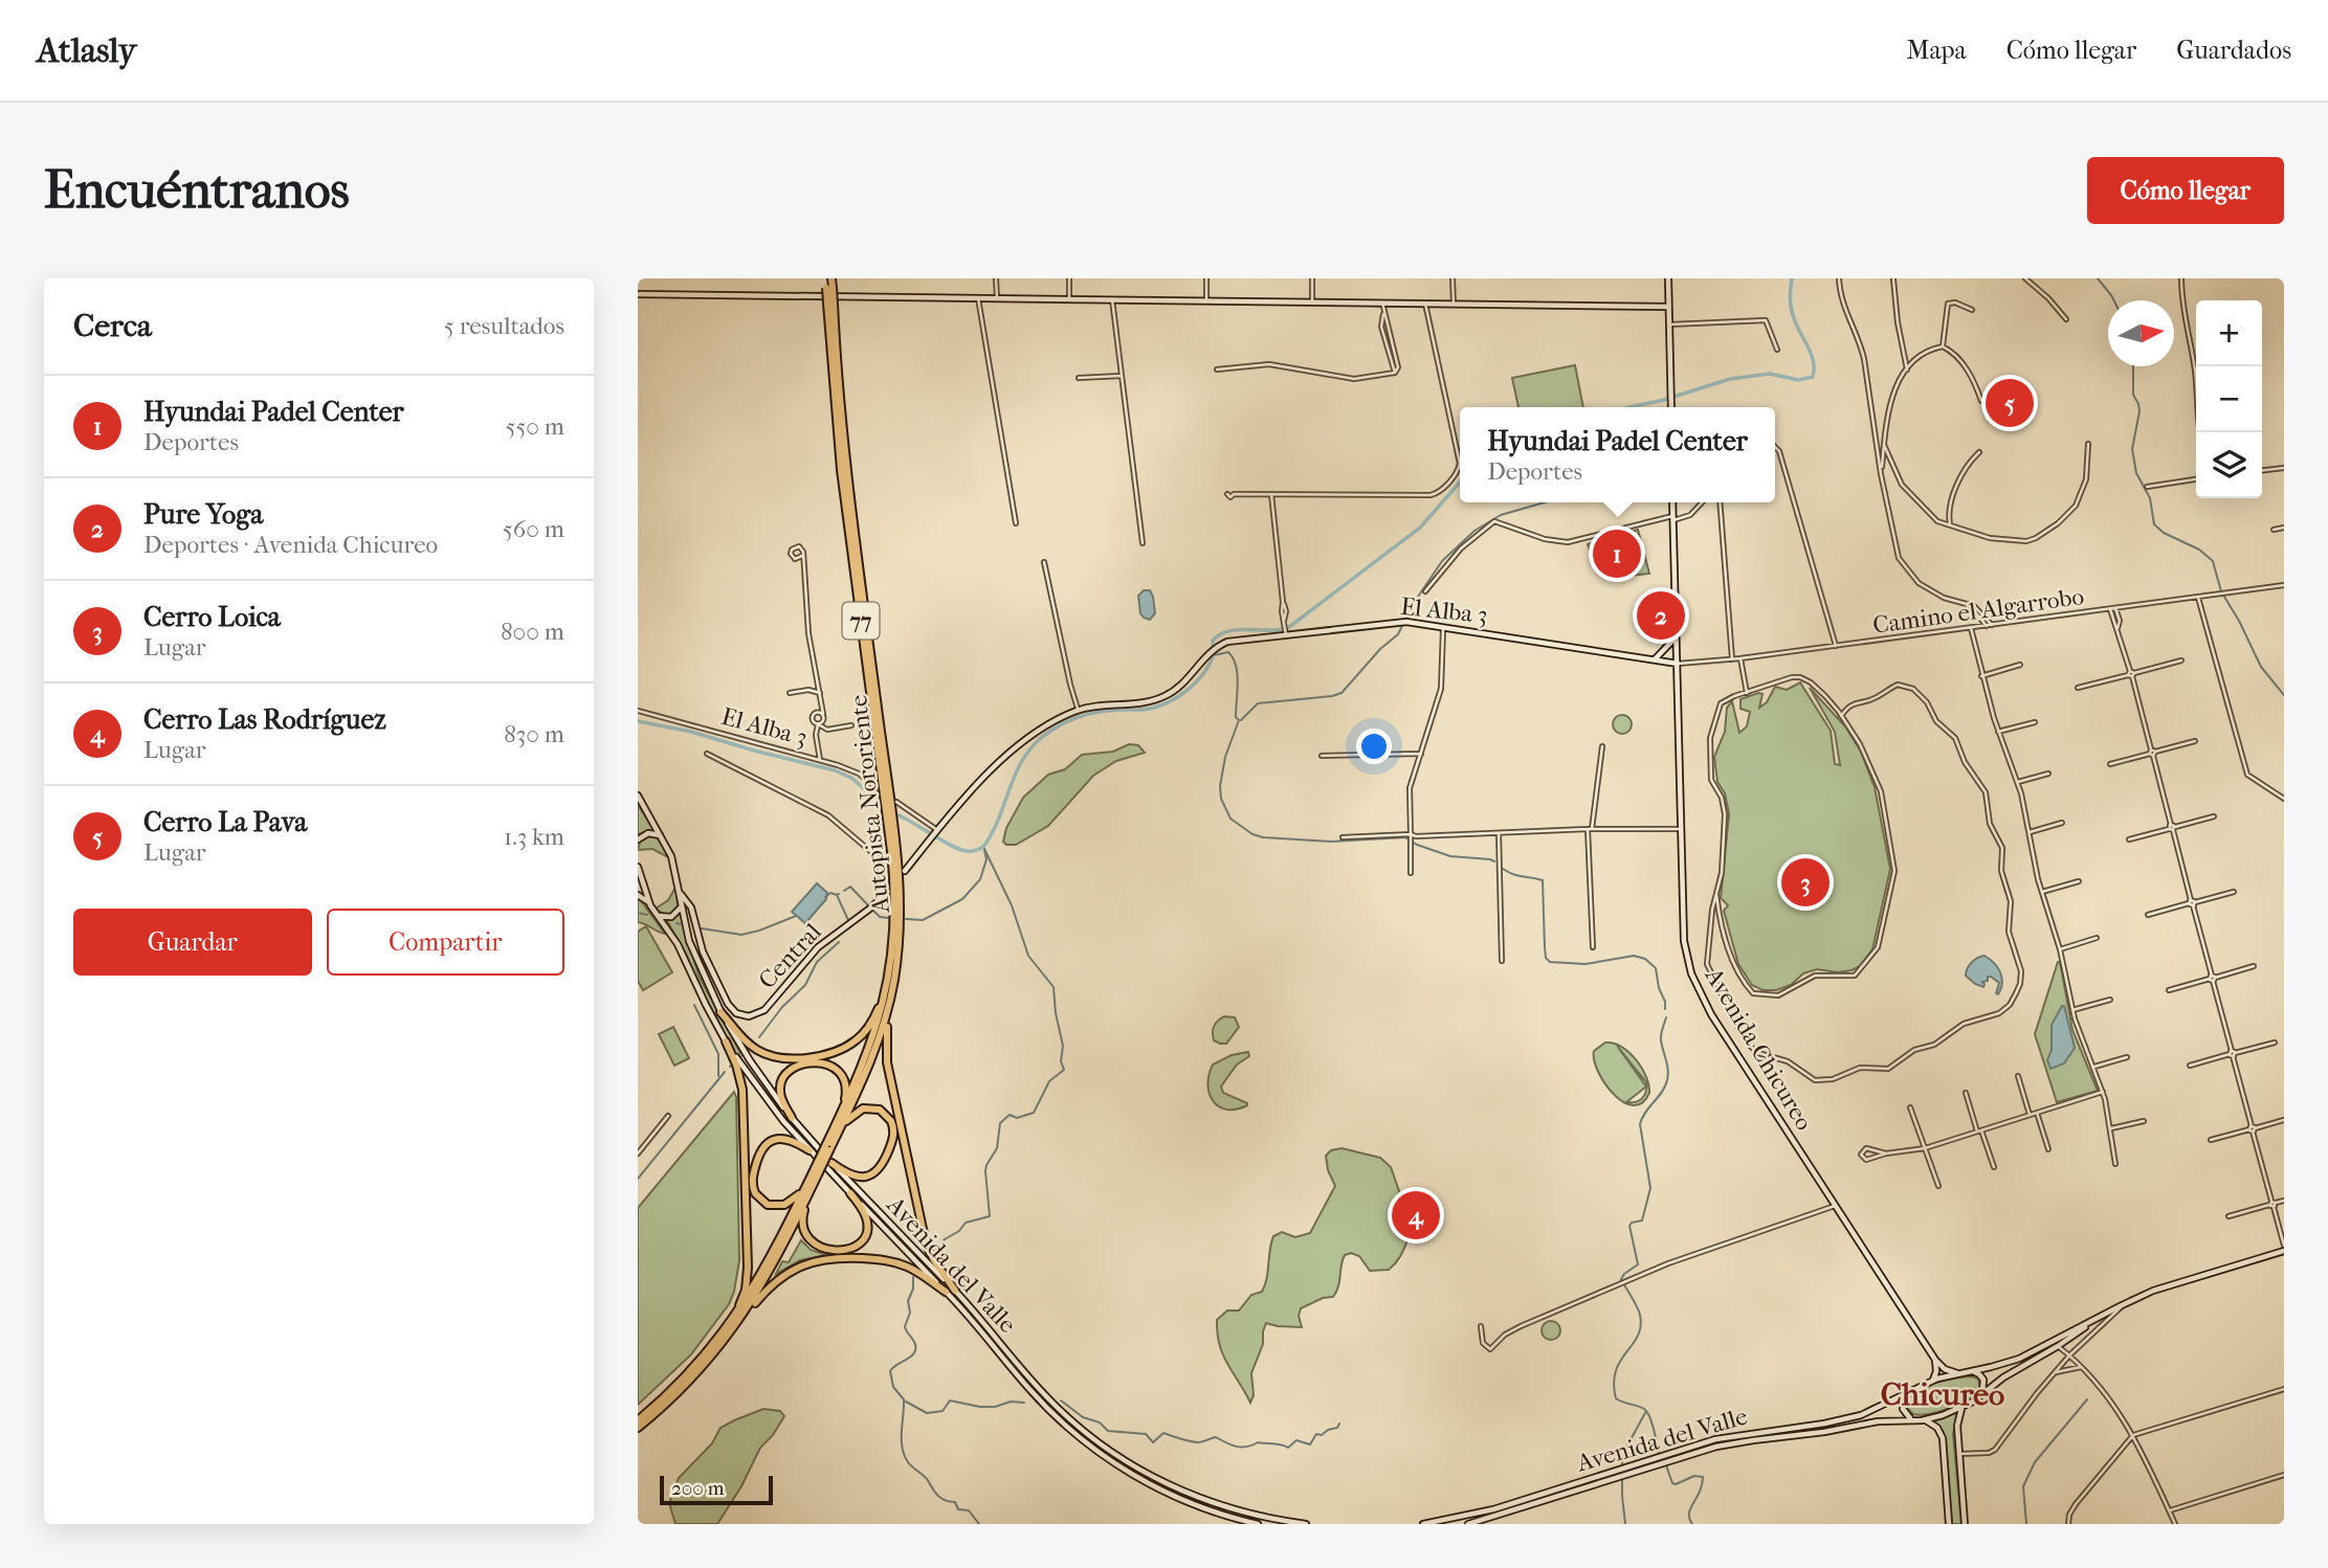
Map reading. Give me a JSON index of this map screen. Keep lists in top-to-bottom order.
{
  "streets": {
    "highway": ["77", "Autopista Nororiente"],
    "main road": [
      "El Alba 3",
      "Central",
      "Avenida Chicureo",
      "Avenida del Valle"
    ],
    "street": ["Camino el Algarrobo"]
  },
  "crossings": [
    ["El Alba 3", "Camino el Algarrobo"],
    ["El Alba 3", "Avenida Chicureo"],
    ["Camino el Algarrobo", "Avenida Chicureo"],
    ["Central", "Avenida del Valle"],
    ["Avenida Chicureo", "Avenida del Valle"]
  ],
  "districts": ["Chicureo"],
  "scale_bar": "200 m",
  "north": "right",
  "page": {
    "header": "Atlasly",
    "nav": ["Mapa", "Cómo llegar", "Guardados"],
    "buttons": [
      "Cómo llegar",
      ["Guardar", "Compartir"]
    ],
    "title": "Encuéntranos",
    "heading": ["Cerca", "5 resultados"],
    "map_buttons": ["+", "−"],
    "list": [
      {
        "mark": "1",
        "name": "Hyundai Padel Center",
        "note": "Deportes",
        "value": "550 m"
      },
      {
        "mark": "2",
        "name": "Pure Yoga",
        "note": "Deportes · Avenida Chicureo",
        "value": "560 m"
      },
      {
        "mark": "3",
        "name": "Cerro Loica",
        "note": "Lugar",
        "value": "800 m"
      },
      {
        "mark": "4",
        "name": "Cerro Las Rodríguez",
        "note": "Lugar",
        "value": "830 m"
      },
      {
        "mark": "5",
        "name": "Cerro La Pava",
        "note": "Lugar",
        "value": "1.3 km"
      }
    ],
    "pins": [
      "5",
      "1",
      "2",
      "3",
      "4"
    ],
    "popup": ["Hyundai Padel Center", "Deportes"],
    "scale": "200 m"
  }
}
